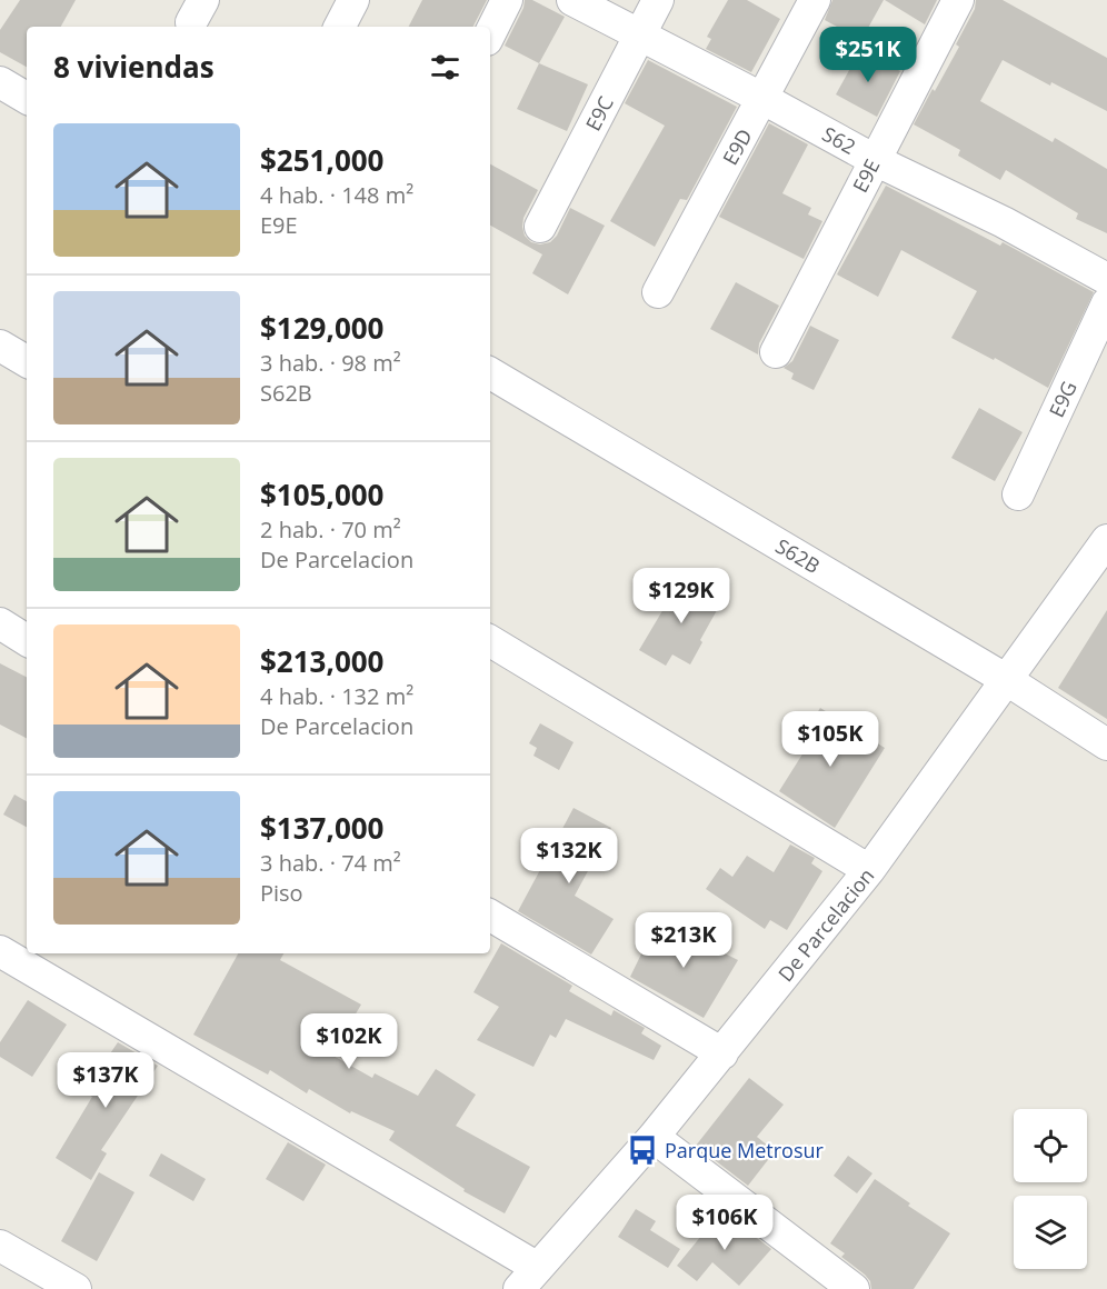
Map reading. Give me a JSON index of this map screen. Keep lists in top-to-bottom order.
{
  "streets": {
    "street": [
      "E9C",
      "S62",
      "E9D",
      "E9E",
      "E9G",
      "S62B",
      "De Parcelacion"
    ]
  },
  "crossings": [
    ["E9C", "S62"],
    ["S62", "E9D"],
    ["S62", "E9E"],
    ["S62B", "De Parcelacion"]
  ],
  "places": {
    "bus stop": ["Parque Metrosur"]
  },
  "page": {
    "price": [
      "$251K",
      "$129K",
      "$105K",
      "$132K",
      "$213K",
      "$102K",
      "$137K",
      "$106K"
    ],
    "heading": "8 viviendas",
    "list": [
      {
        "name": "$251,000",
        "note": "4 hab. · 148 m² · E9E"
      },
      {
        "name": "$129,000",
        "note": "3 hab. · 98 m² · S62B"
      },
      {
        "name": "$105,000",
        "note": "2 hab. · 70 m² · De Parcelacion"
      },
      {
        "name": "$213,000",
        "note": "4 hab. · 132 m² · De Parcelacion"
      },
      {
        "name": "$137,000",
        "note": "3 hab. · 74 m² · Piso"
      }
    ]
  }
}
